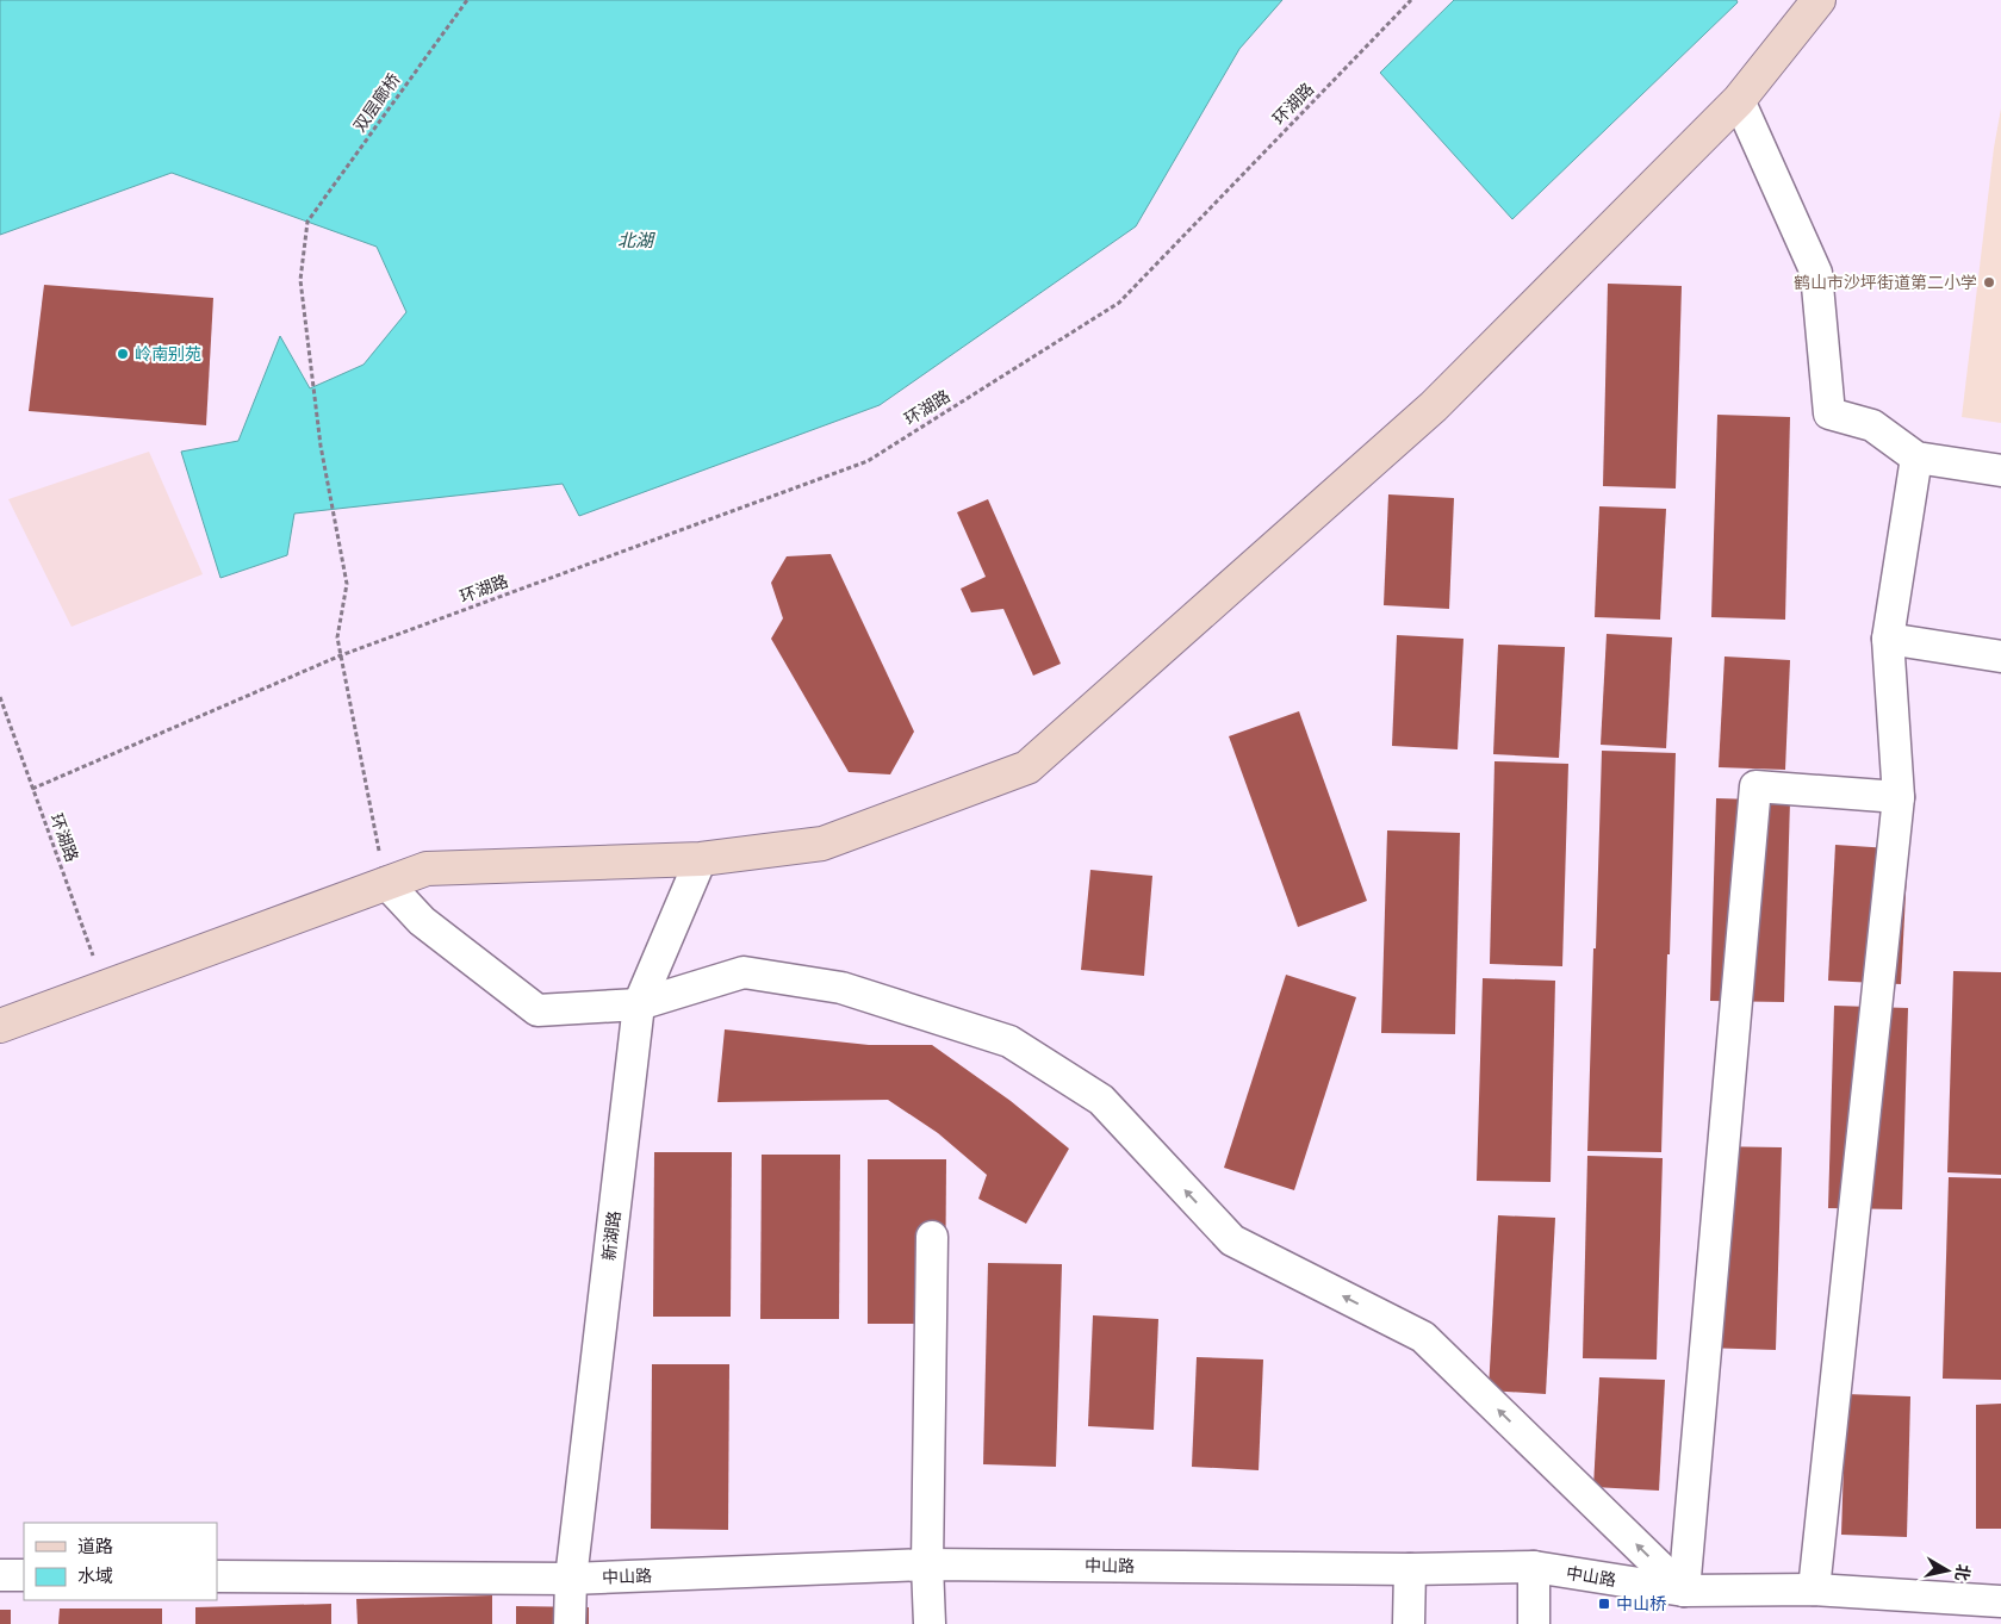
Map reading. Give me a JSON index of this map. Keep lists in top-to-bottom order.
{
  "streets": {
    "street": ["新湖路", "中山路"],
    "path": ["双层廊桥", "环湖路"]
  },
  "crossings": [
    ["双层廊桥", "环湖路"],
    ["新湖路", "中山路"]
  ],
  "water": ["北湖"],
  "places": {
    "other": ["鹤山市沙坪街道第二小学", "岭南别苑"],
    "transit": ["中山桥"]
  },
  "legend": ["道路", "水域"],
  "north": "right"
}
